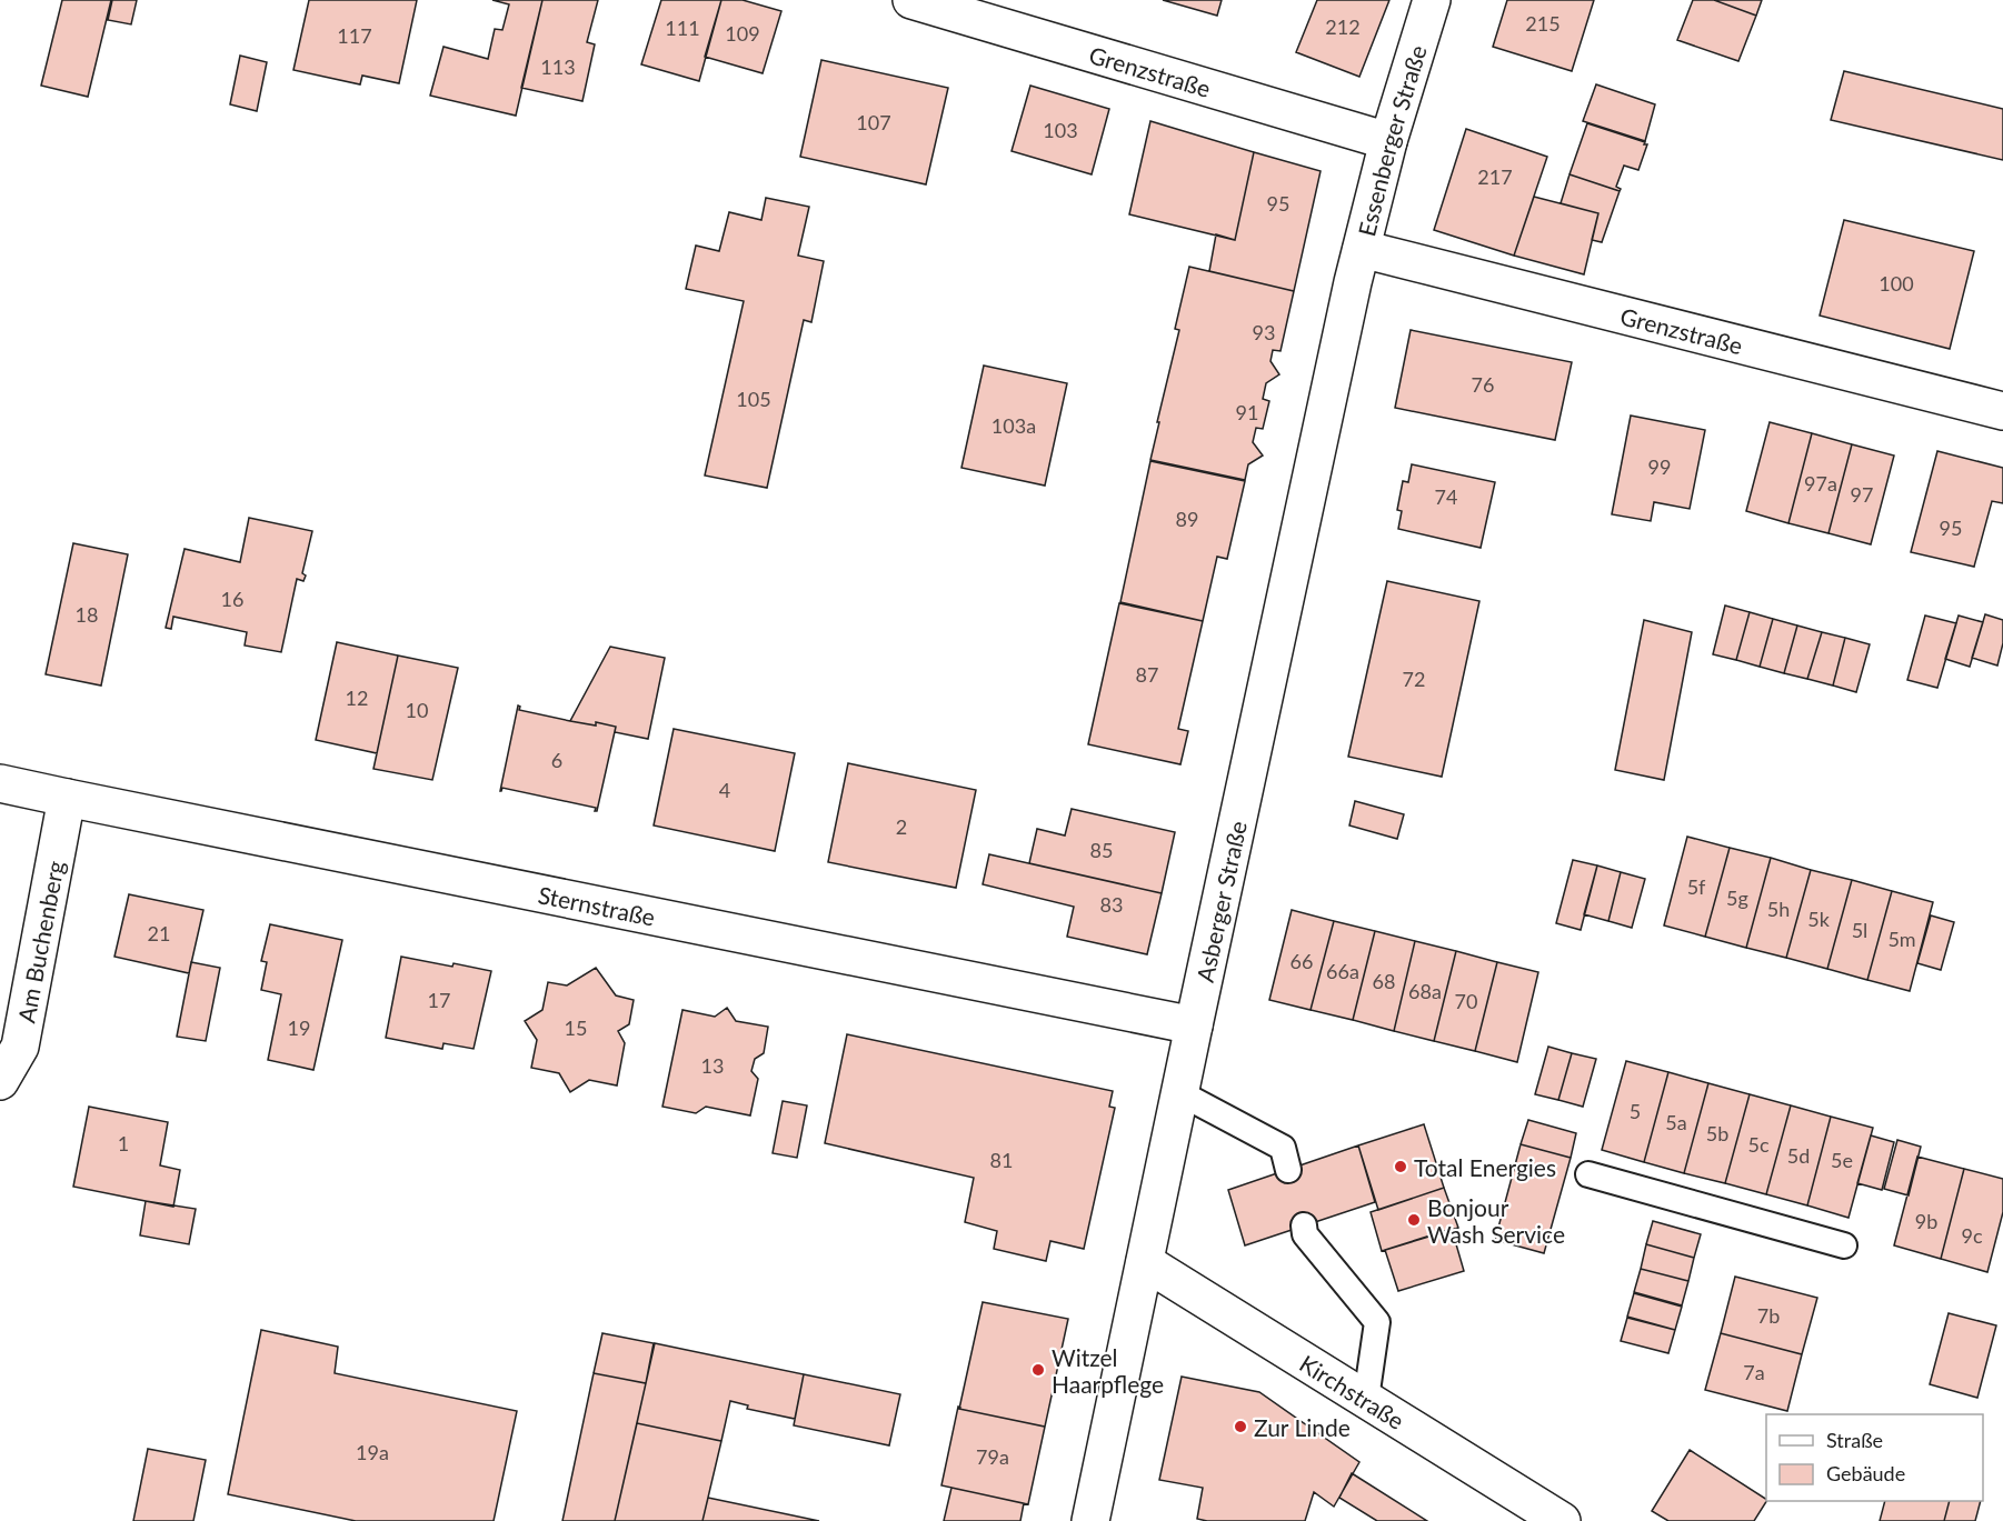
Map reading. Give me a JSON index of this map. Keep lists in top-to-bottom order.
{
  "streets": {
    "street": [
      "Grenzstraße",
      "Essenberger Straße",
      "Asberger Straße",
      "Sternstraße",
      "Am Buchenberg",
      "Kirchstraße"
    ]
  },
  "crossings": [
    ["Grenzstraße", "Essenberger Straße"],
    ["Grenzstraße", "Asberger Straße"],
    ["Essenberger Straße", "Asberger Straße"],
    ["Asberger Straße", "Sternstraße"],
    ["Asberger Straße", "Kirchstraße"],
    ["Sternstraße", "Am Buchenberg"]
  ],
  "places": [
    "Total Energies",
    "Bonjour Wash Service",
    "Witzel Haarpflege",
    "Zur Linde"
  ],
  "house_numbers": [
    "215",
    "212",
    "111",
    "109",
    "117",
    "113",
    "107",
    "103",
    "217",
    "95",
    "100",
    "93",
    "76",
    "105",
    "91",
    "103a",
    "99",
    "97a",
    "97",
    "74",
    "89",
    "95",
    "16",
    "18",
    "87",
    "72",
    "12",
    "10",
    "6",
    "4",
    "2",
    "85",
    "5f",
    "5g",
    "83",
    "5h",
    "5k",
    "5l",
    "21",
    "5m",
    "66",
    "66a",
    "68",
    "68a",
    "17",
    "70",
    "19",
    "15",
    "13",
    "5",
    "5a",
    "5b",
    "1",
    "5c",
    "5d",
    "81",
    "5e",
    "9b",
    "9c",
    "7b",
    "7a",
    "19a",
    "79a"
  ],
  "legend": ["Straße", "Gebäude"]
}
